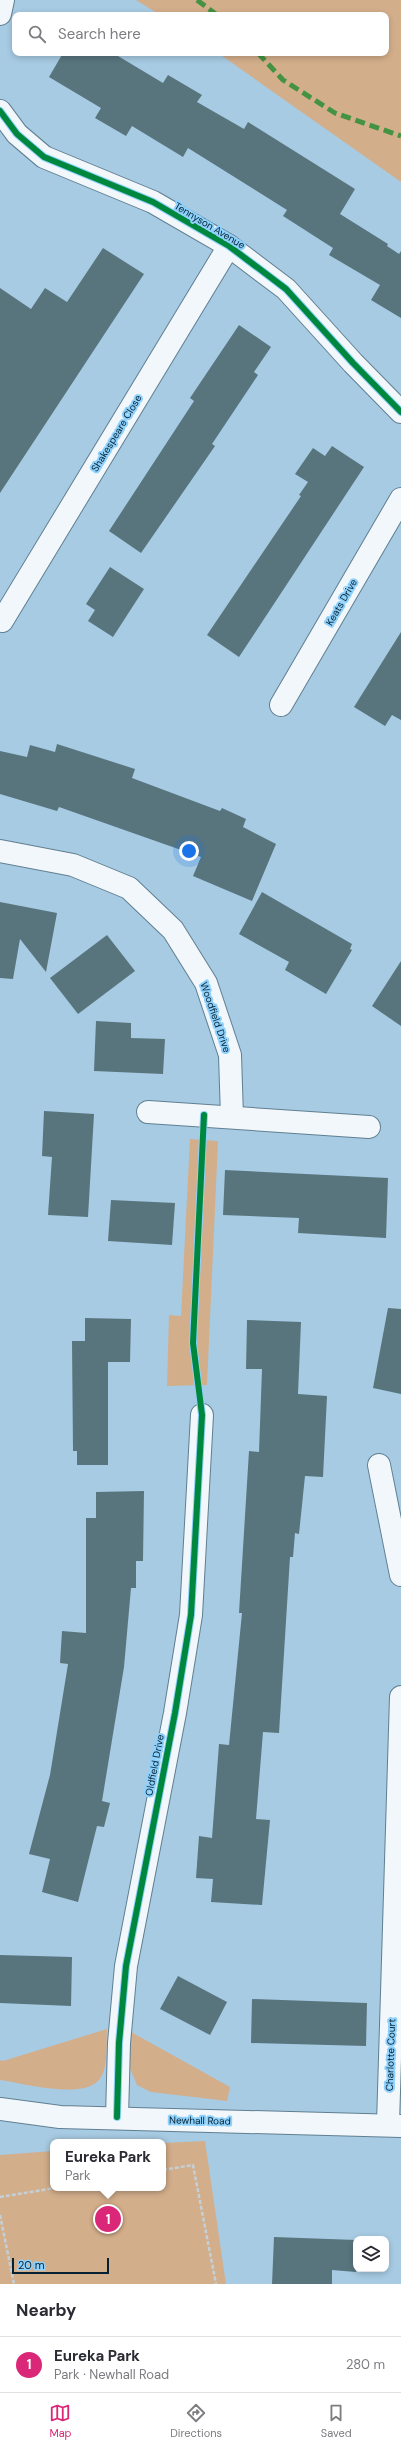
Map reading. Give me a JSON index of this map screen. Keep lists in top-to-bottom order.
{
  "streets": {
    "street": [
      "Tennyson Avenue",
      "Shakespeare Close",
      "Keats Drive",
      "Woodfield Drive",
      "Oldfield Drive",
      "Charlotte Court",
      "Newhall Road"
    ]
  },
  "crossings": [
    ["Tennyson Avenue", "Shakespeare Close"],
    ["Oldfield Drive", "Newhall Road"],
    ["Charlotte Court", "Newhall Road"]
  ],
  "scale_bar": "20 m",
  "page": {
    "search": "Search here",
    "popup": ["Eureka Park", "Park"],
    "pins": "1",
    "scale": "20 m",
    "heading": "Nearby",
    "list": [
      {
        "mark": "1",
        "name": "Eureka Park",
        "note": "Park · Newhall Road",
        "value": "280 m"
      }
    ],
    "nav": ["Map", "Directions", "Saved"]
  }
}
